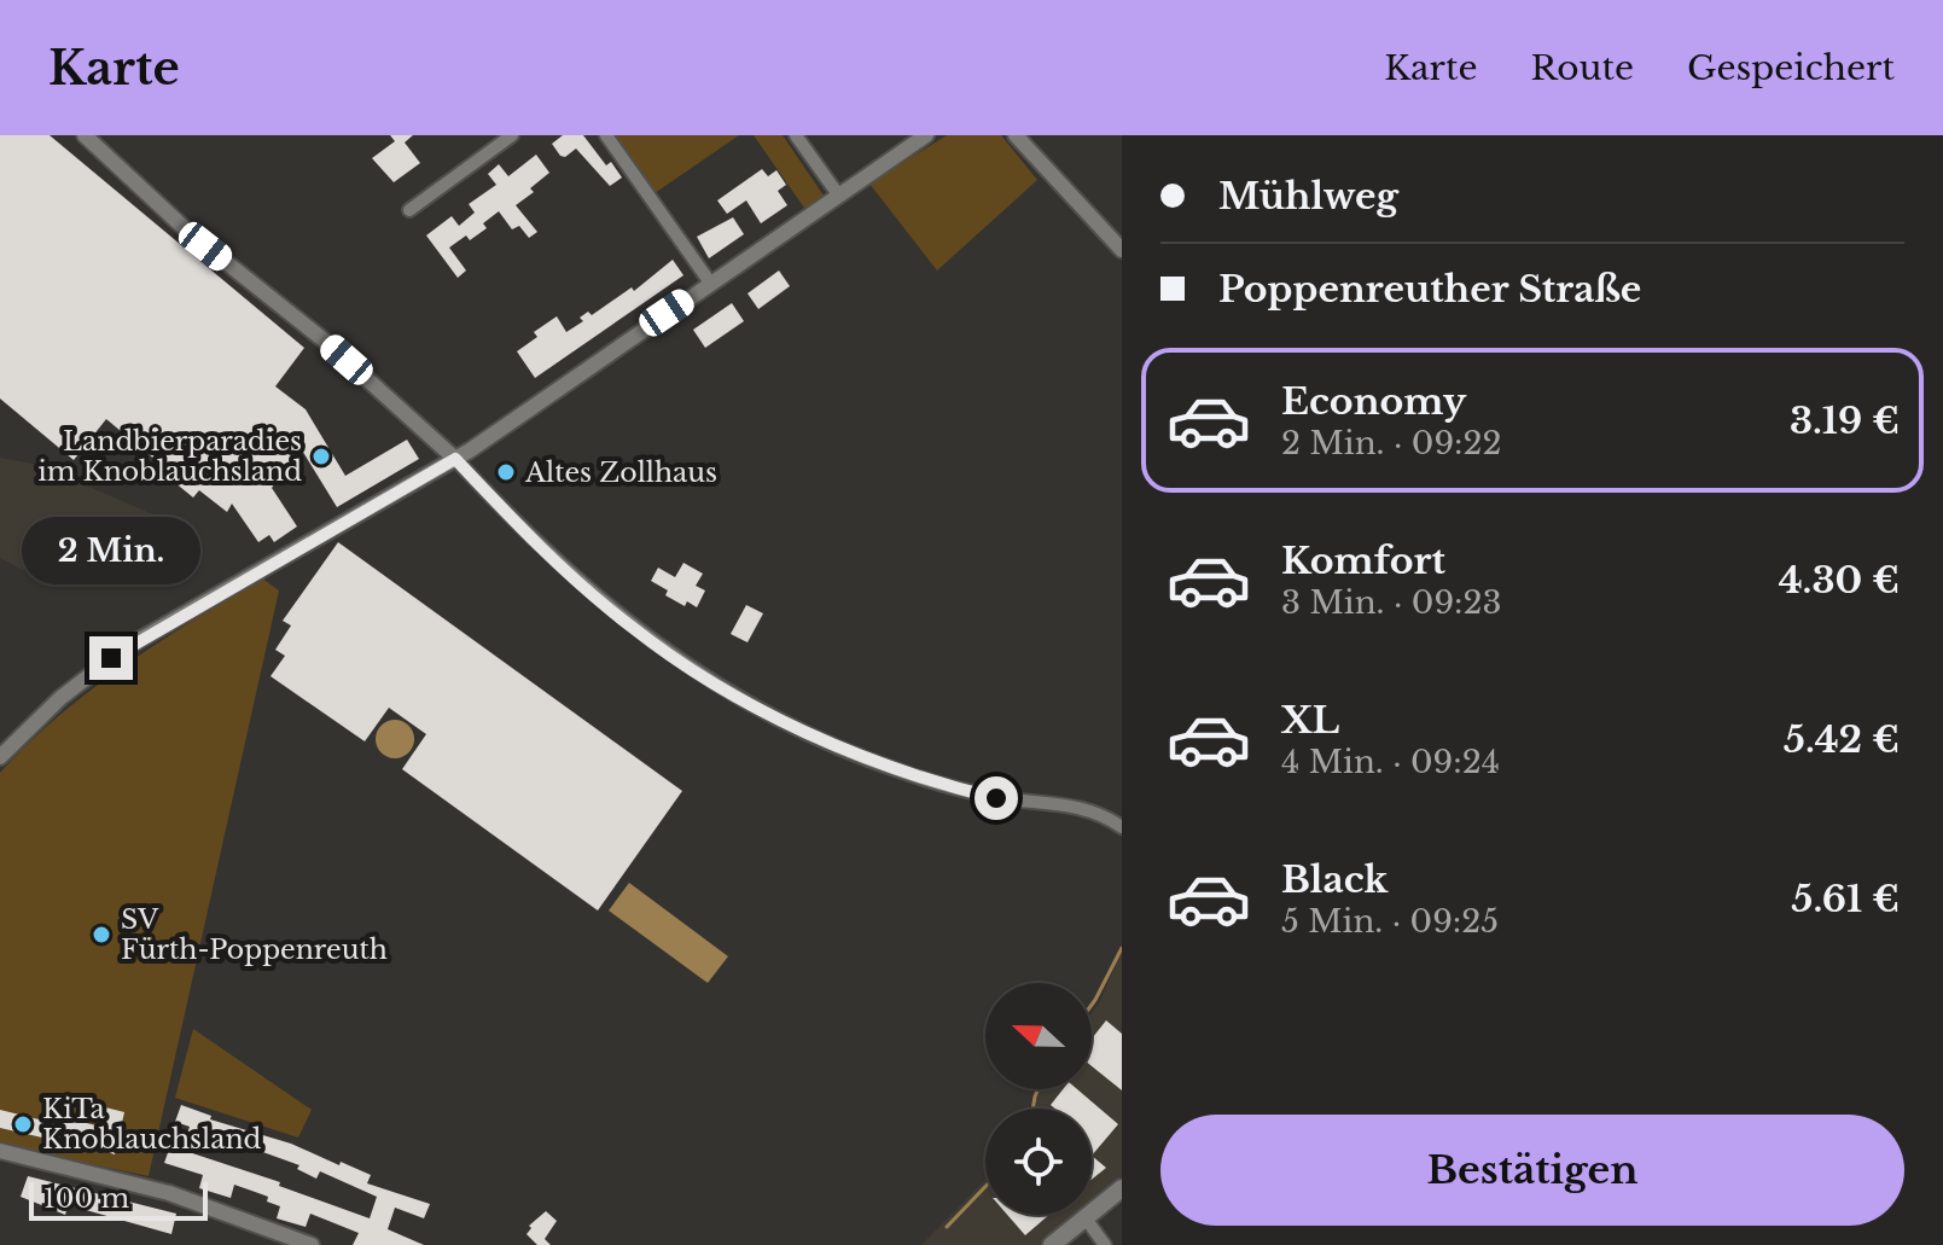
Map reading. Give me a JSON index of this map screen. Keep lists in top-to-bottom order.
{
  "places": [
    "Landbierparadies im Knoblauchsland",
    "Altes Zollhaus",
    "SV Fürth-Poppenreuth",
    "KiTa Knoblauchsland"
  ],
  "scale_bar": "100 m",
  "north": "left",
  "page": {
    "header": "Karte",
    "nav": ["Karte", "Route", "Gespeichert"],
    "banner": ["Mühlweg", "Poppenreuther Straße"],
    "list": [
      {
        "name": "Economy",
        "note": "2 Min. · 09:22",
        "value": "3.19 €"
      },
      {
        "name": "Komfort",
        "note": "3 Min. · 09:23",
        "value": "4.30 €"
      },
      {
        "name": "XL",
        "note": "4 Min. · 09:24",
        "value": "5.42 €"
      },
      {
        "name": "Black",
        "note": "5 Min. · 09:25",
        "value": "5.61 €"
      }
    ],
    "bubble": "2 Min.",
    "buttons": "Bestätigen",
    "scale": "100 m"
  }
}
